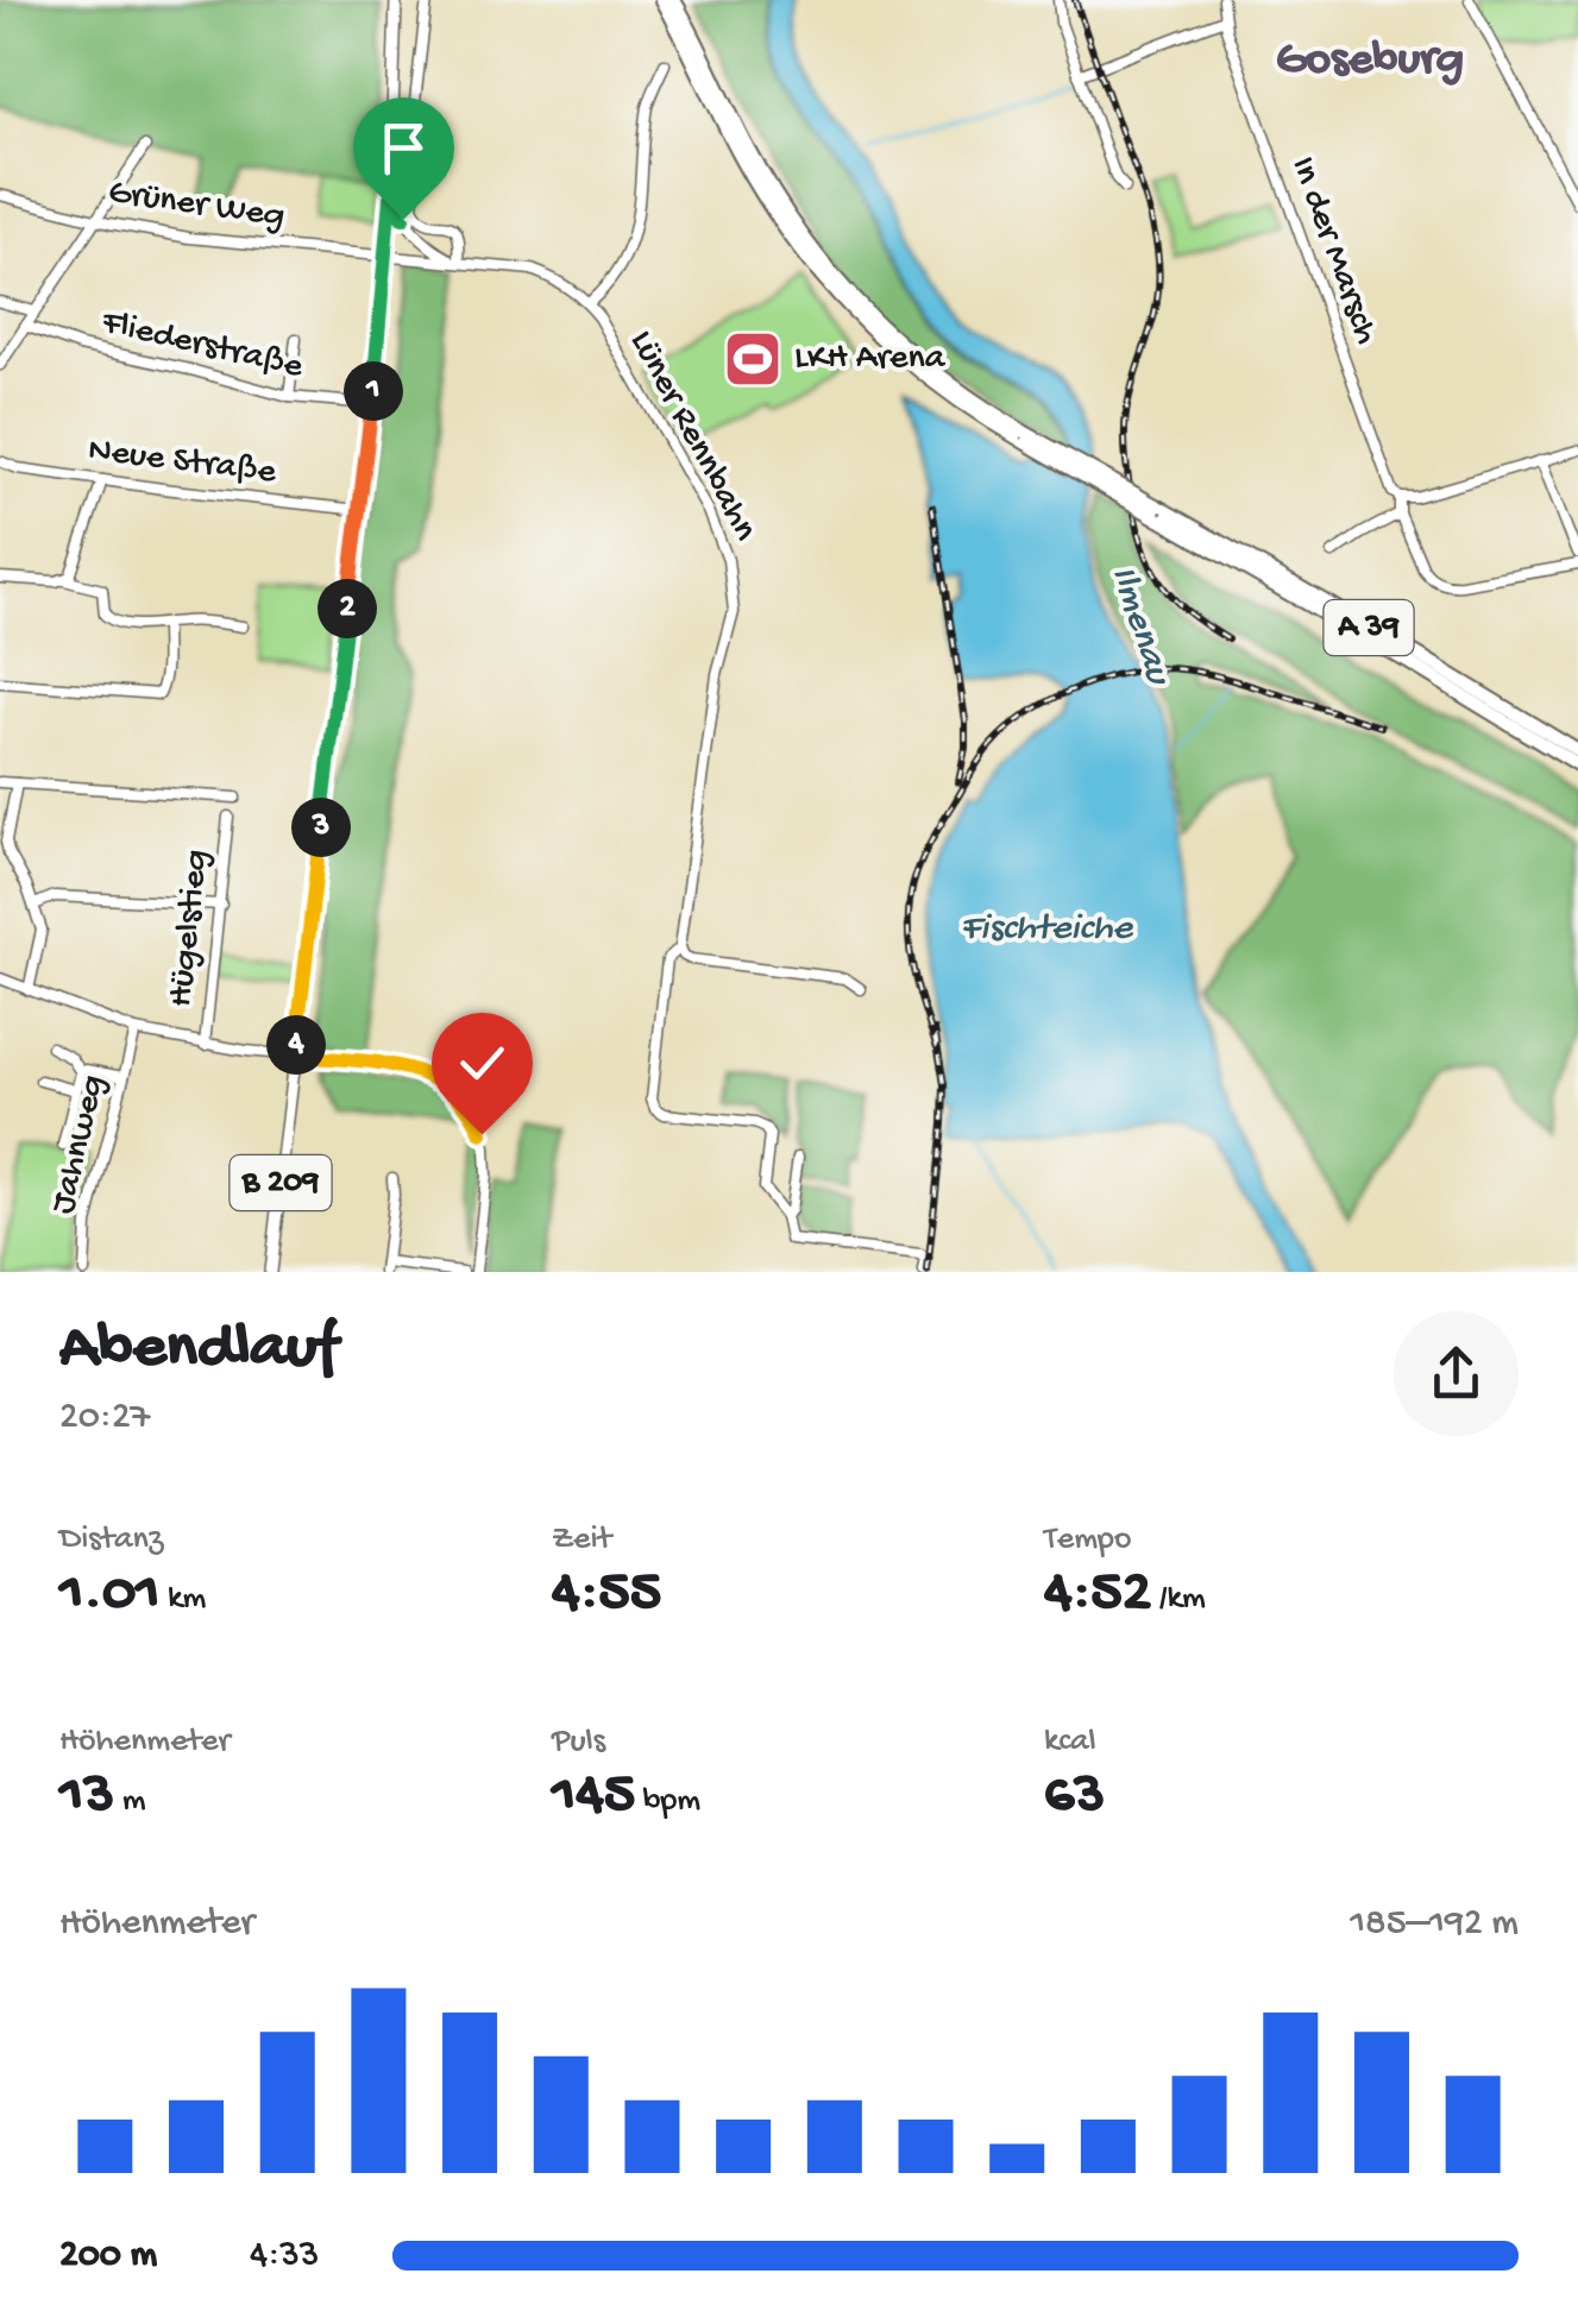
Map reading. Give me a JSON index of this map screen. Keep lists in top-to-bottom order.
{
  "streets": {
    "highway": ["A 39"],
    "main road": ["B 209"],
    "street": [
      "Grüner Weg",
      "In der Marsch",
      "Fliederstraße",
      "Lüner Rennbahn",
      "Neue Straße",
      "Hügelstieg",
      "Jahnweg"
    ]
  },
  "crossings": [
    ["Grüner Weg", "Lüner Rennbahn"],
    ["Grüner Weg", "B 209"],
    ["Fliederstraße", "B 209"],
    ["Lüner Rennbahn", "B 209"],
    ["Neue Straße", "B 209"]
  ],
  "districts": ["Goseburg"],
  "water": ["Ilmenau", "Fischteiche"],
  "places": {
    "sports": ["LKH Arena"]
  },
  "page": {
    "pins": [
      "1",
      "2",
      "3",
      "4"
    ],
    "heading": ["Abendlauf", "20:27"],
    "stats": [
      ["Distanz", "1.01 km"],
      ["Zeit", "4:55"],
      ["Tempo", "4:52 /km"],
      ["Höhenmeter", "13 m"],
      ["Puls", "145 bpm"],
      ["kcal", "63"]
    ],
    "chart": ["Höhenmeter", "185–192 m"],
    "list": [
      {
        "name": "200 m",
        "note": "4:33"
      }
    ]
  }
}
